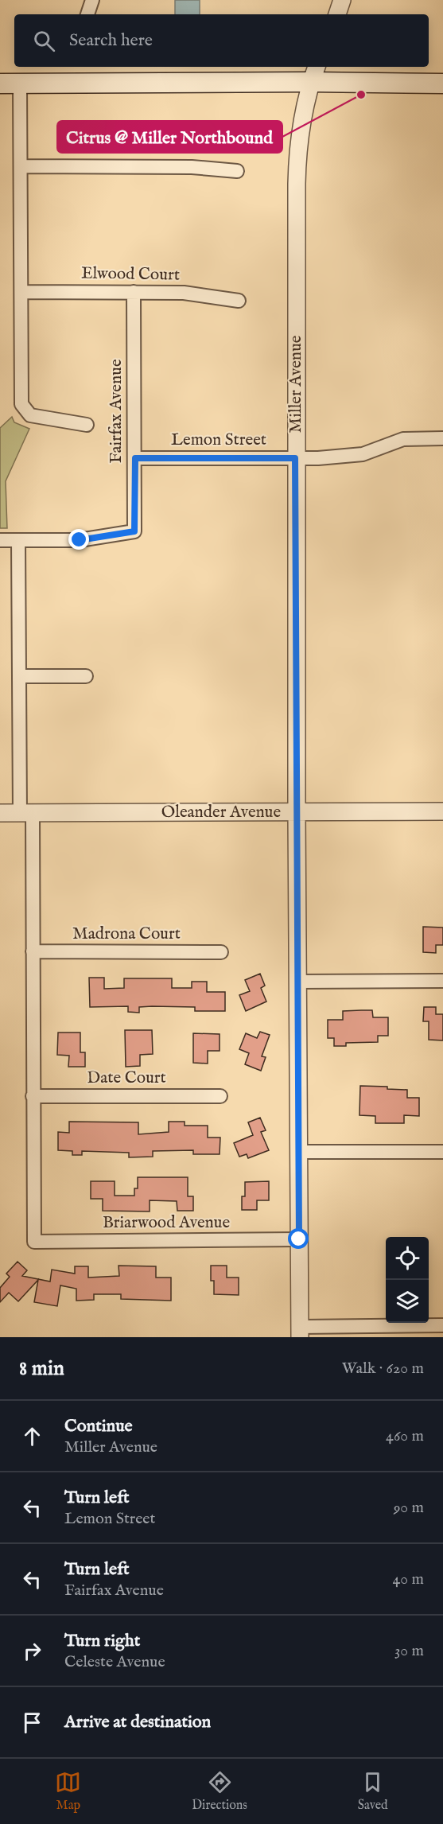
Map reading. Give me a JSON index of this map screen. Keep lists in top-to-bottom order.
{
  "streets": {
    "street": [
      "Elwood Court",
      "Miller Avenue",
      "Fairfax Avenue",
      "Lemon Street",
      "Oleander Avenue",
      "Madrona Court",
      "Date Court",
      "Briarwood Avenue"
    ]
  },
  "crossings": [
    ["Elwood Court", "Fairfax Avenue"],
    ["Miller Avenue", "Lemon Street"],
    ["Miller Avenue", "Oleander Avenue"],
    ["Miller Avenue", "Briarwood Avenue"],
    ["Fairfax Avenue", "Lemon Street"],
    ["Date Court", "Briarwood Avenue"]
  ],
  "places": ["Citrus @ Miller Northbound"],
  "page": {
    "search": "Search here",
    "heading": ["8 min", "Walk · 620 m"],
    "list": [
      ["Continue", "Miller Avenue", "460 m"],
      ["Turn left", "Lemon Street", "90 m"],
      ["Turn left", "Fairfax Avenue", "40 m"],
      ["Turn right", "Celeste Avenue", "30 m"],
      "Arrive at destination"
    ],
    "nav": ["Map", "Directions", "Saved"]
  }
}
